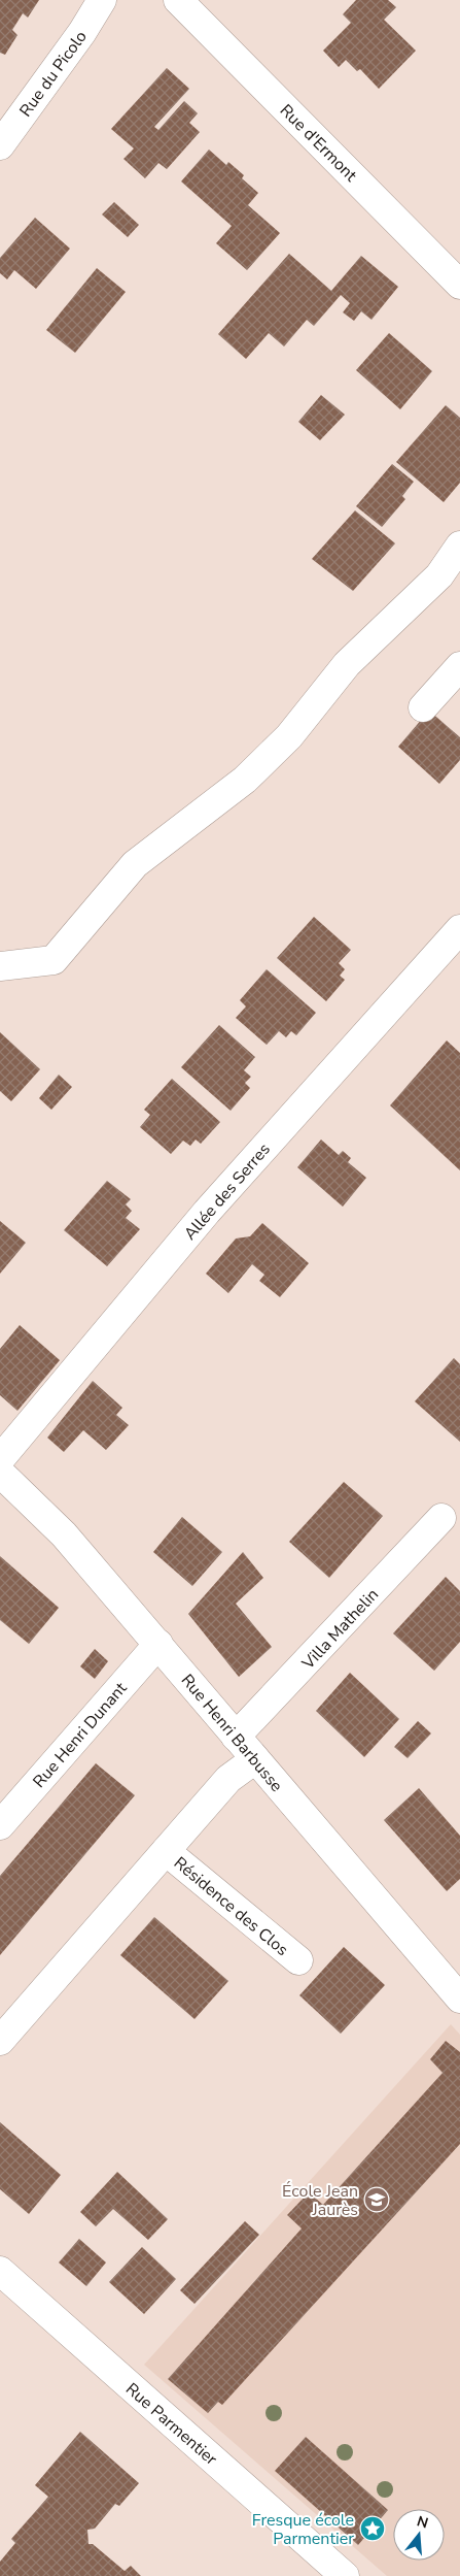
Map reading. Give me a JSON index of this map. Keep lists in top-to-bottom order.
{
  "streets": {
    "street": [
      "Rue du Picolo",
      "Rue d'Ermont",
      "Allée des Serres",
      "Villa Mathelin",
      "Rue Henri Barbusse",
      "Rue Henri Dunant",
      "Résidence des Clos",
      "Rue Parmentier"
    ]
  },
  "crossings": [
    ["Villa Mathelin", "Rue Henri Barbusse"],
    ["Rue Henri Barbusse", "Rue Henri Dunant"]
  ],
  "places": {
    "school or university": ["École Jean Jaurès"],
    "place": ["Fresque école Parmentier"]
  },
  "north": "top"
}
